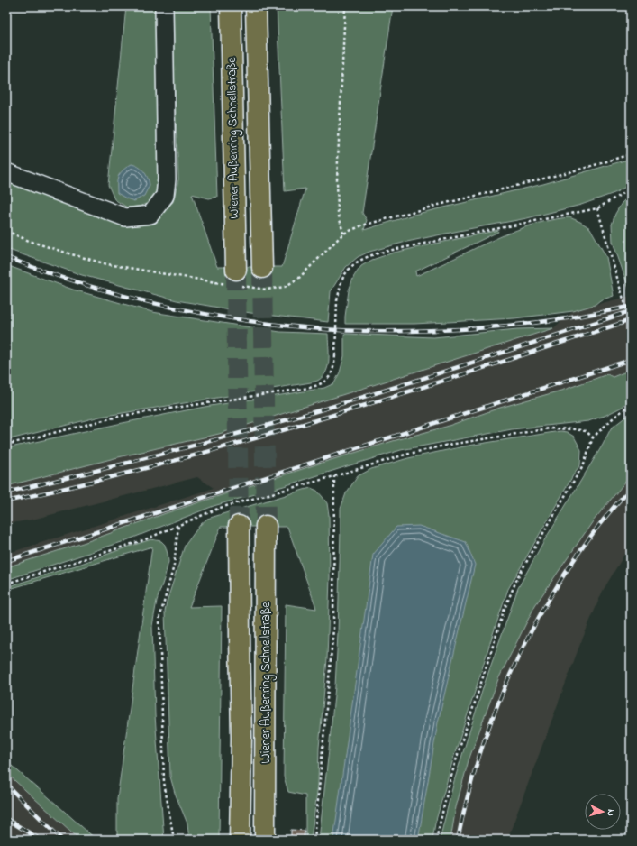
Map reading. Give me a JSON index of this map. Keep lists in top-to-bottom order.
{
  "streets": {
    "highway": ["Wiener Außenring Schnellstraße"]
  },
  "north": "right"
}
